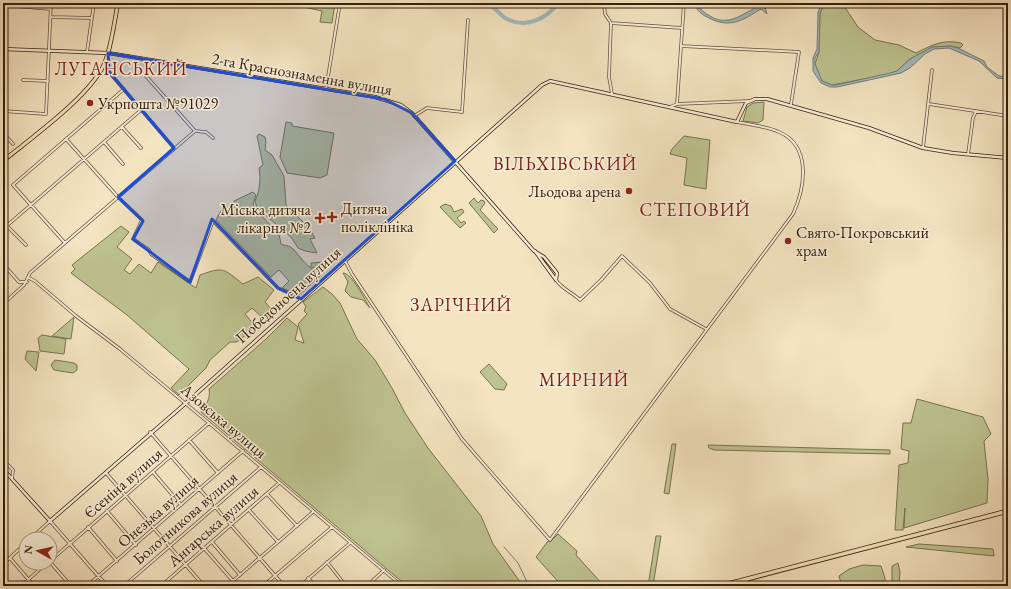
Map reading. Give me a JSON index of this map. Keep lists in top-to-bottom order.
{
  "streets": {
    "street": [
      "2-га Краснознаменна вулиця",
      "Победоносна вулиця",
      "Азовська вулиця",
      "Єсеніна вулиця",
      "Онезька вулиця",
      "Болотникова вулиця",
      "Ангарська вулиця"
    ]
  },
  "crossings": [
    ["2-га Краснознаменна вулиця", "Победоносна вулиця"],
    ["Победоносна вулиця", "Азовська вулиця"],
    ["Азовська вулиця", "Єсеніна вулиця"],
    ["Азовська вулиця", "Онезька вулиця"],
    ["Азовська вулиця", "Болотникова вулиця"],
    ["Азовська вулиця", "Ангарська вулиця"]
  ],
  "districts": [
    "ЛУГАНСЬКИЙ",
    "ВІЛЬХІВСЬКИЙ",
    "СТЕПОВИЙ",
    "ЗАРІЧНИЙ",
    "МИРНИЙ"
  ],
  "places": {
    "other": ["Укрпошта №91029", "Льодова арена", "Свято-Покровський храм"],
    "health": ["Дитяча поліклініка", "Міська дитяча лікарня №2"]
  },
  "north": "left"
}
